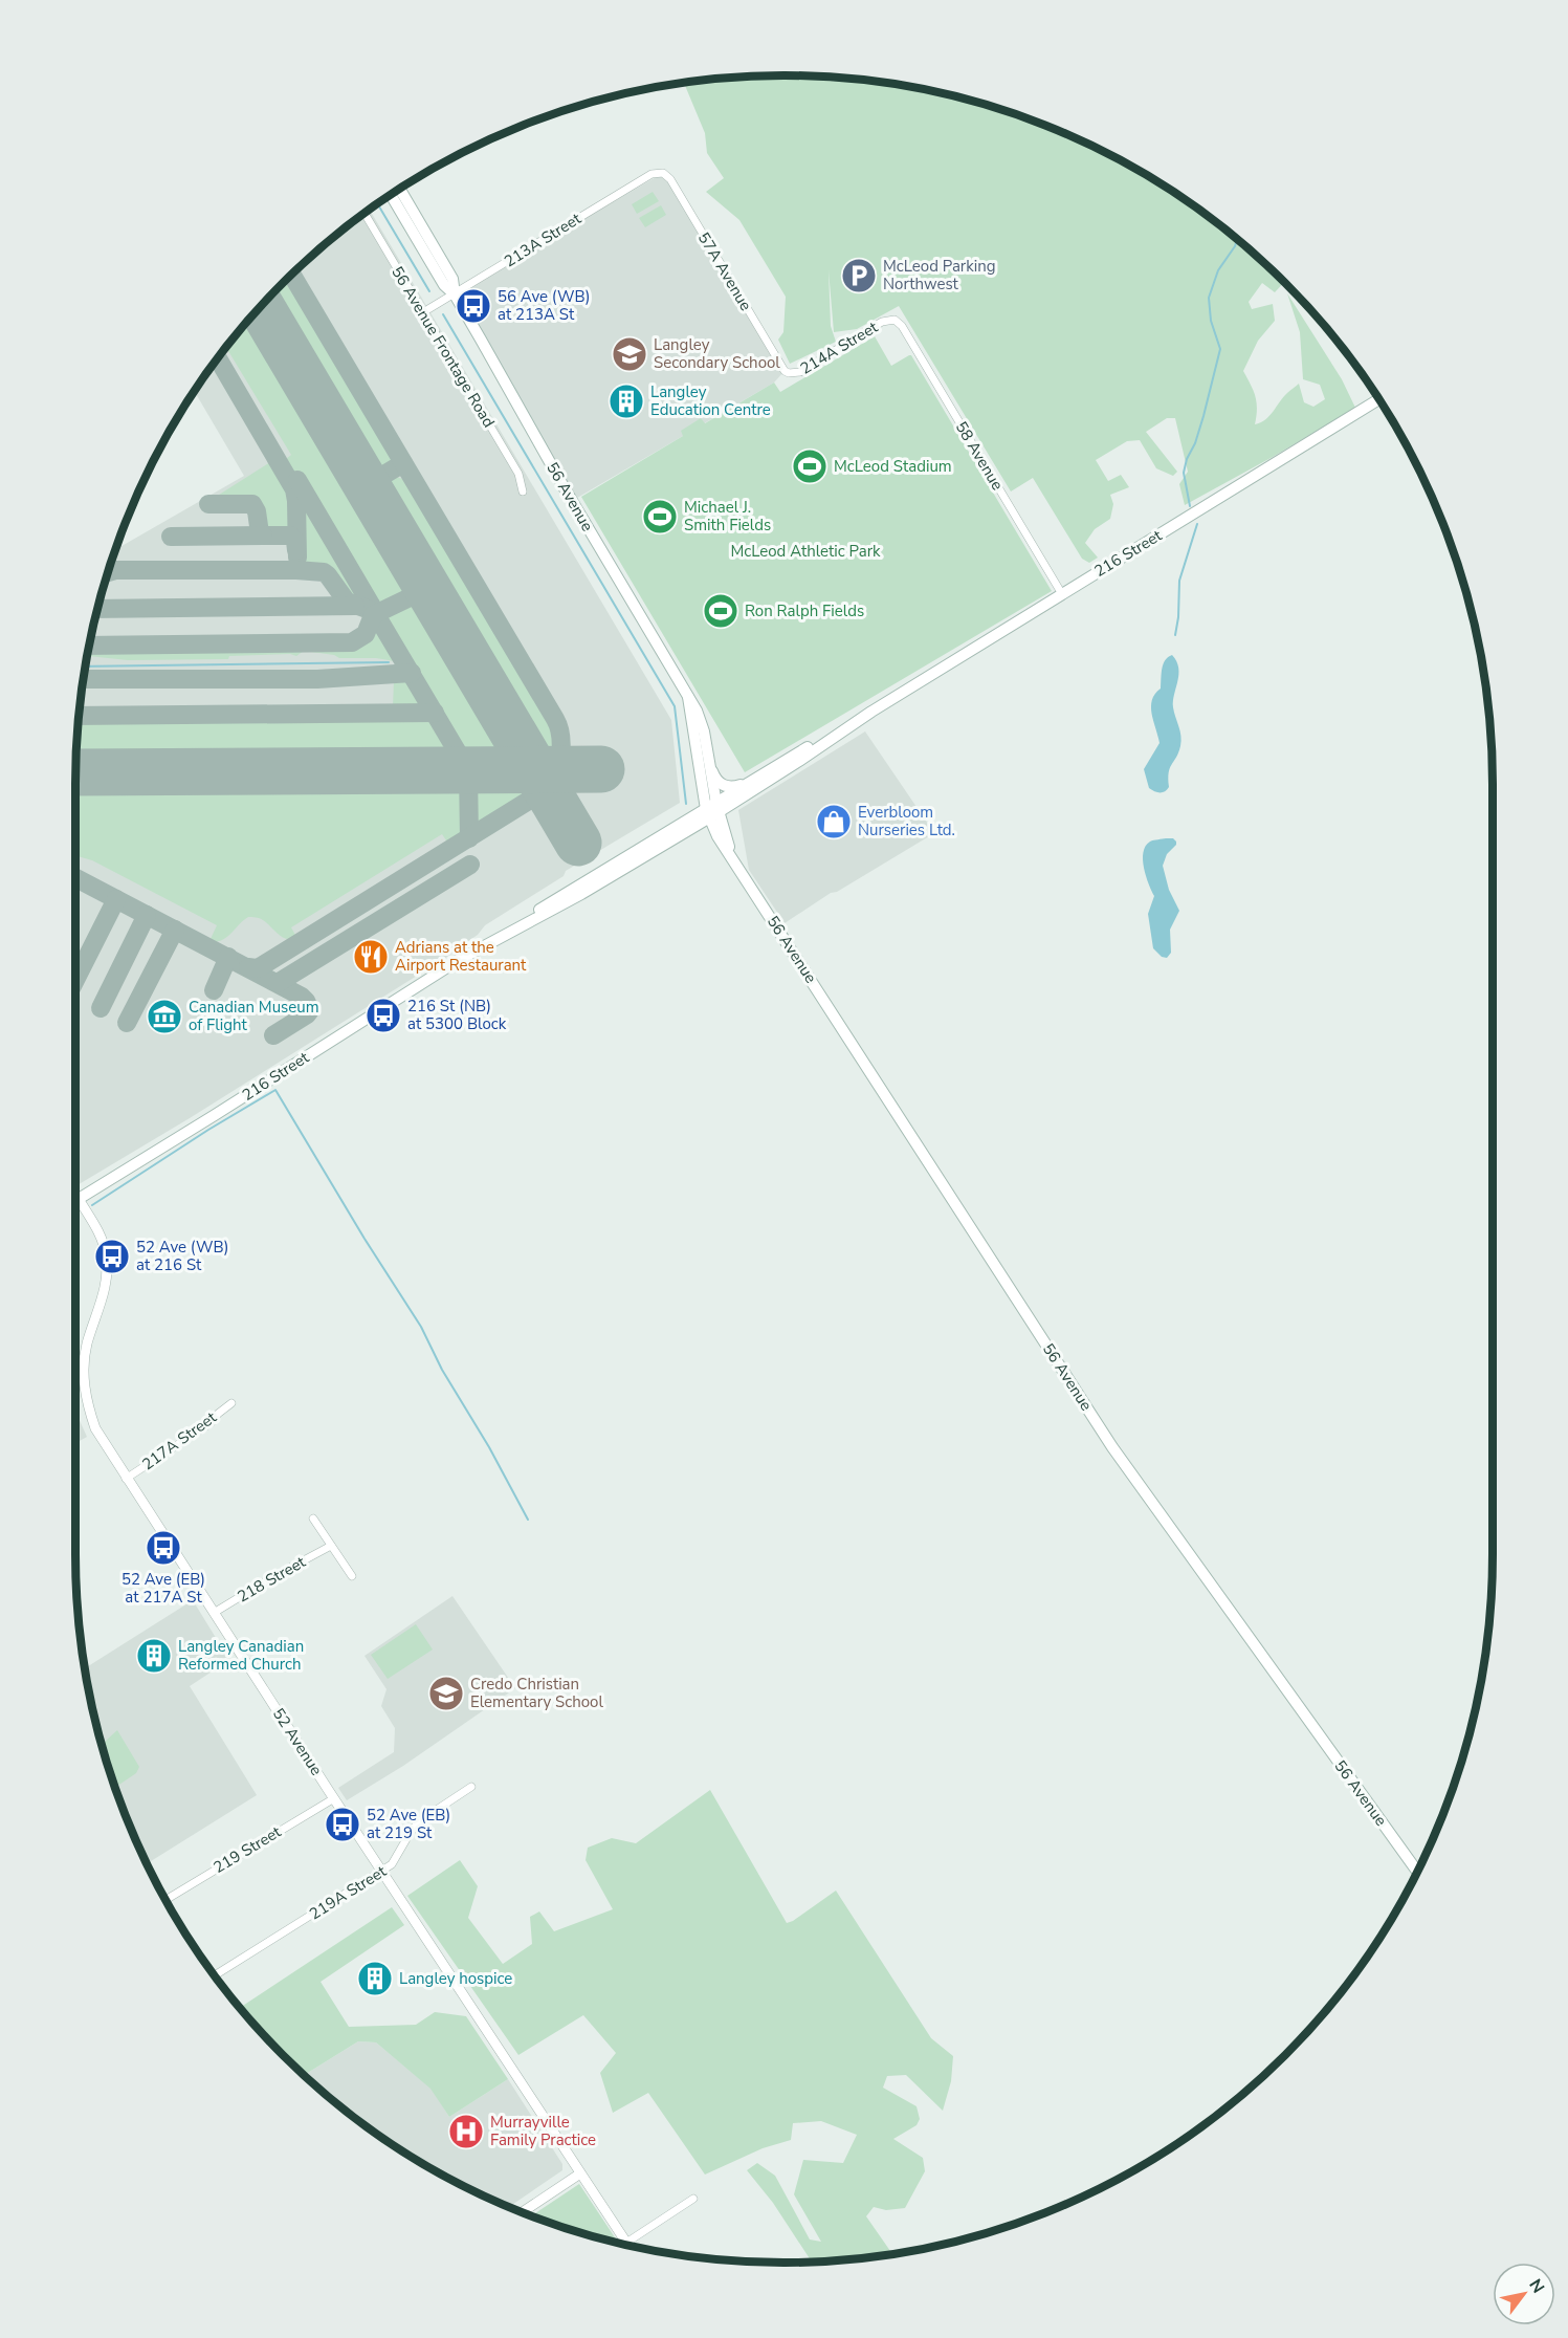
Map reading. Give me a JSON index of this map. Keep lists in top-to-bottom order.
{
  "streets": {
    "main road": ["56 Avenue", "216 Street"],
    "street": [
      "213A Street",
      "57A Avenue",
      "56 Avenue Frontage Road",
      "214A Street",
      "58 Avenue",
      "217A Street",
      "218 Street",
      "52 Avenue",
      "219 Street",
      "219A Street"
    ]
  },
  "crossings": [
    ["213A Street", "57A Avenue"],
    ["213A Street", "56 Avenue Frontage Road"],
    ["213A Street", "56 Avenue"],
    ["57A Avenue", "214A Street"],
    ["214A Street", "58 Avenue"],
    ["58 Avenue", "216 Street"],
    ["56 Avenue", "216 Street"],
    ["217A Street", "52 Avenue"],
    ["218 Street", "52 Avenue"],
    ["52 Avenue", "219 Street"],
    ["52 Avenue", "219A Street"]
  ],
  "parks": ["McLeod Athletic Park"],
  "places": {
    "parking": ["McLeod Parking Northwest"],
    "bus stop": [
      "56 Ave (WB) at 213A St",
      "216 St (NB) at 5300 Block",
      "52 Ave (WB) at 216 St",
      "52 Ave (EB) at 217A St",
      "52 Ave (EB) at 219 St"
    ],
    "school or university": ["Langley Secondary School", "Credo Christian Elementary School"],
    "building": ["Langley Education Centre", "Langley Canadian Reformed Church", "Langley hospice"],
    "sports": ["McLeod Stadium", "Michael J. Smith Fields", "Ron Ralph Fields"],
    "shop": ["Everbloom Nurseries Ltd."],
    "restaurant": ["Adrians at the Airport Restaurant"],
    "museum": ["Canadian Museum of Flight"],
    "hospital": ["Murrayville Family Practice"]
  },
  "north": "top right"
}
